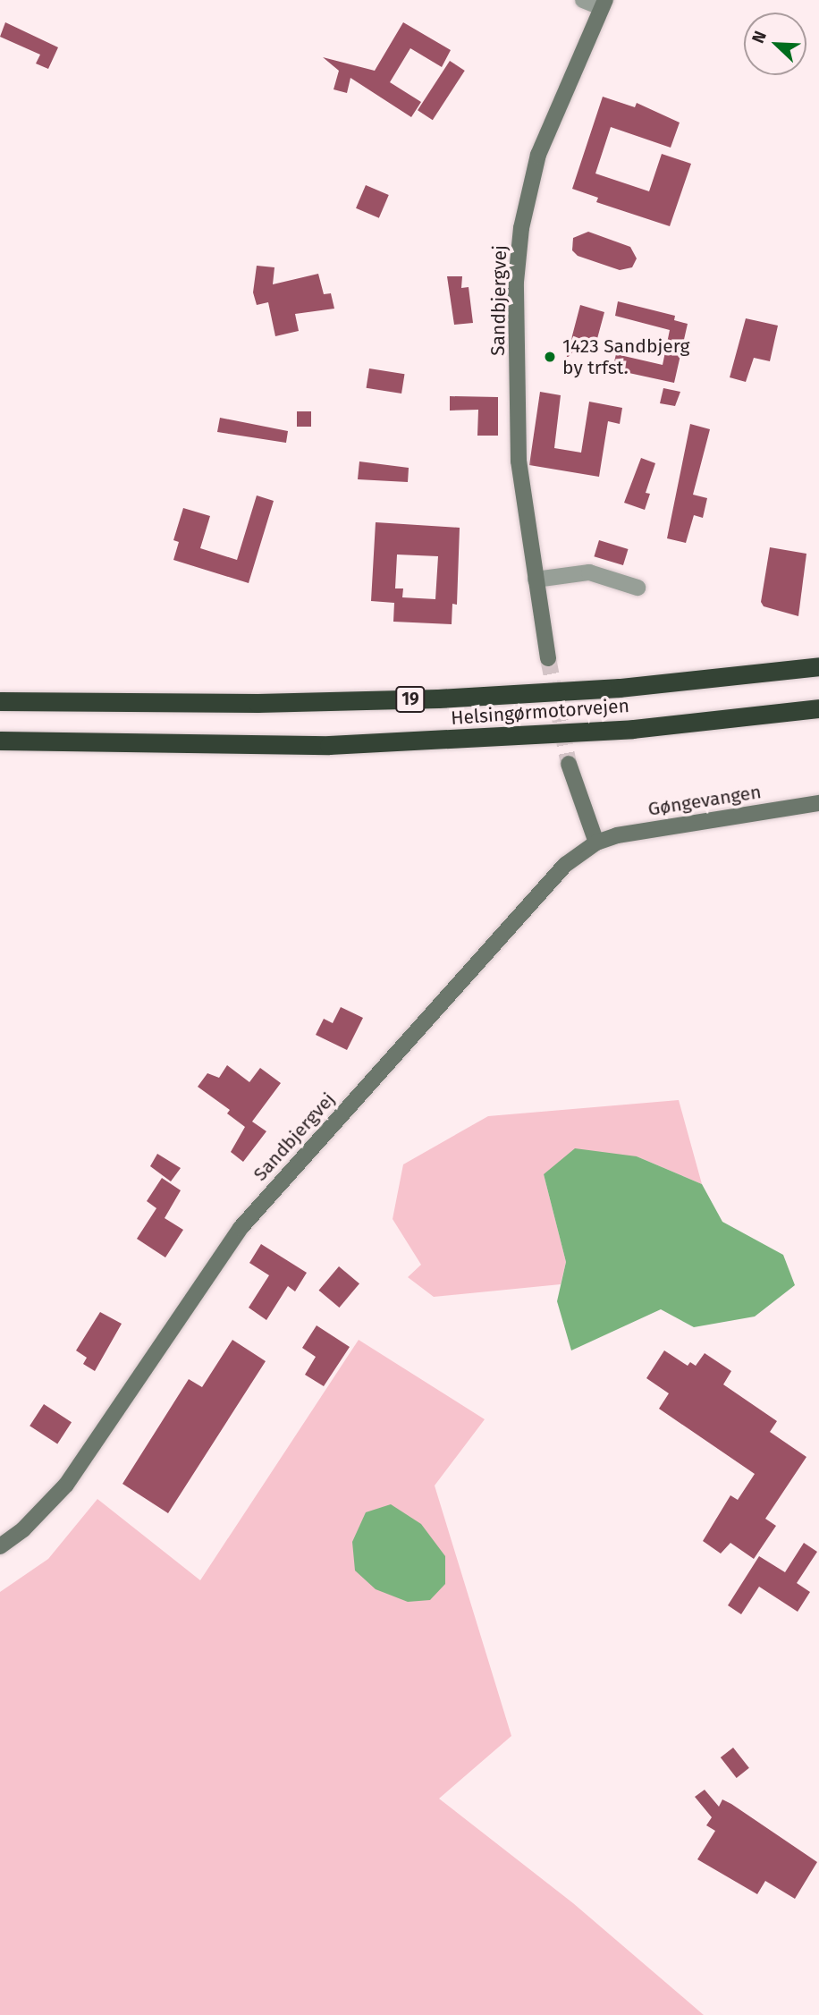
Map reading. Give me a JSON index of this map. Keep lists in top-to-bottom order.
{
  "streets": {
    "highway": ["19", "Helsingørmotorvejen"],
    "street": ["Sandbjergvej", "Gøngevangen"]
  },
  "crossings": [
    ["Sandbjergvej", "Gøngevangen"]
  ],
  "places": ["1423 Sandbjerg by trfst."],
  "north": "top left"
}
